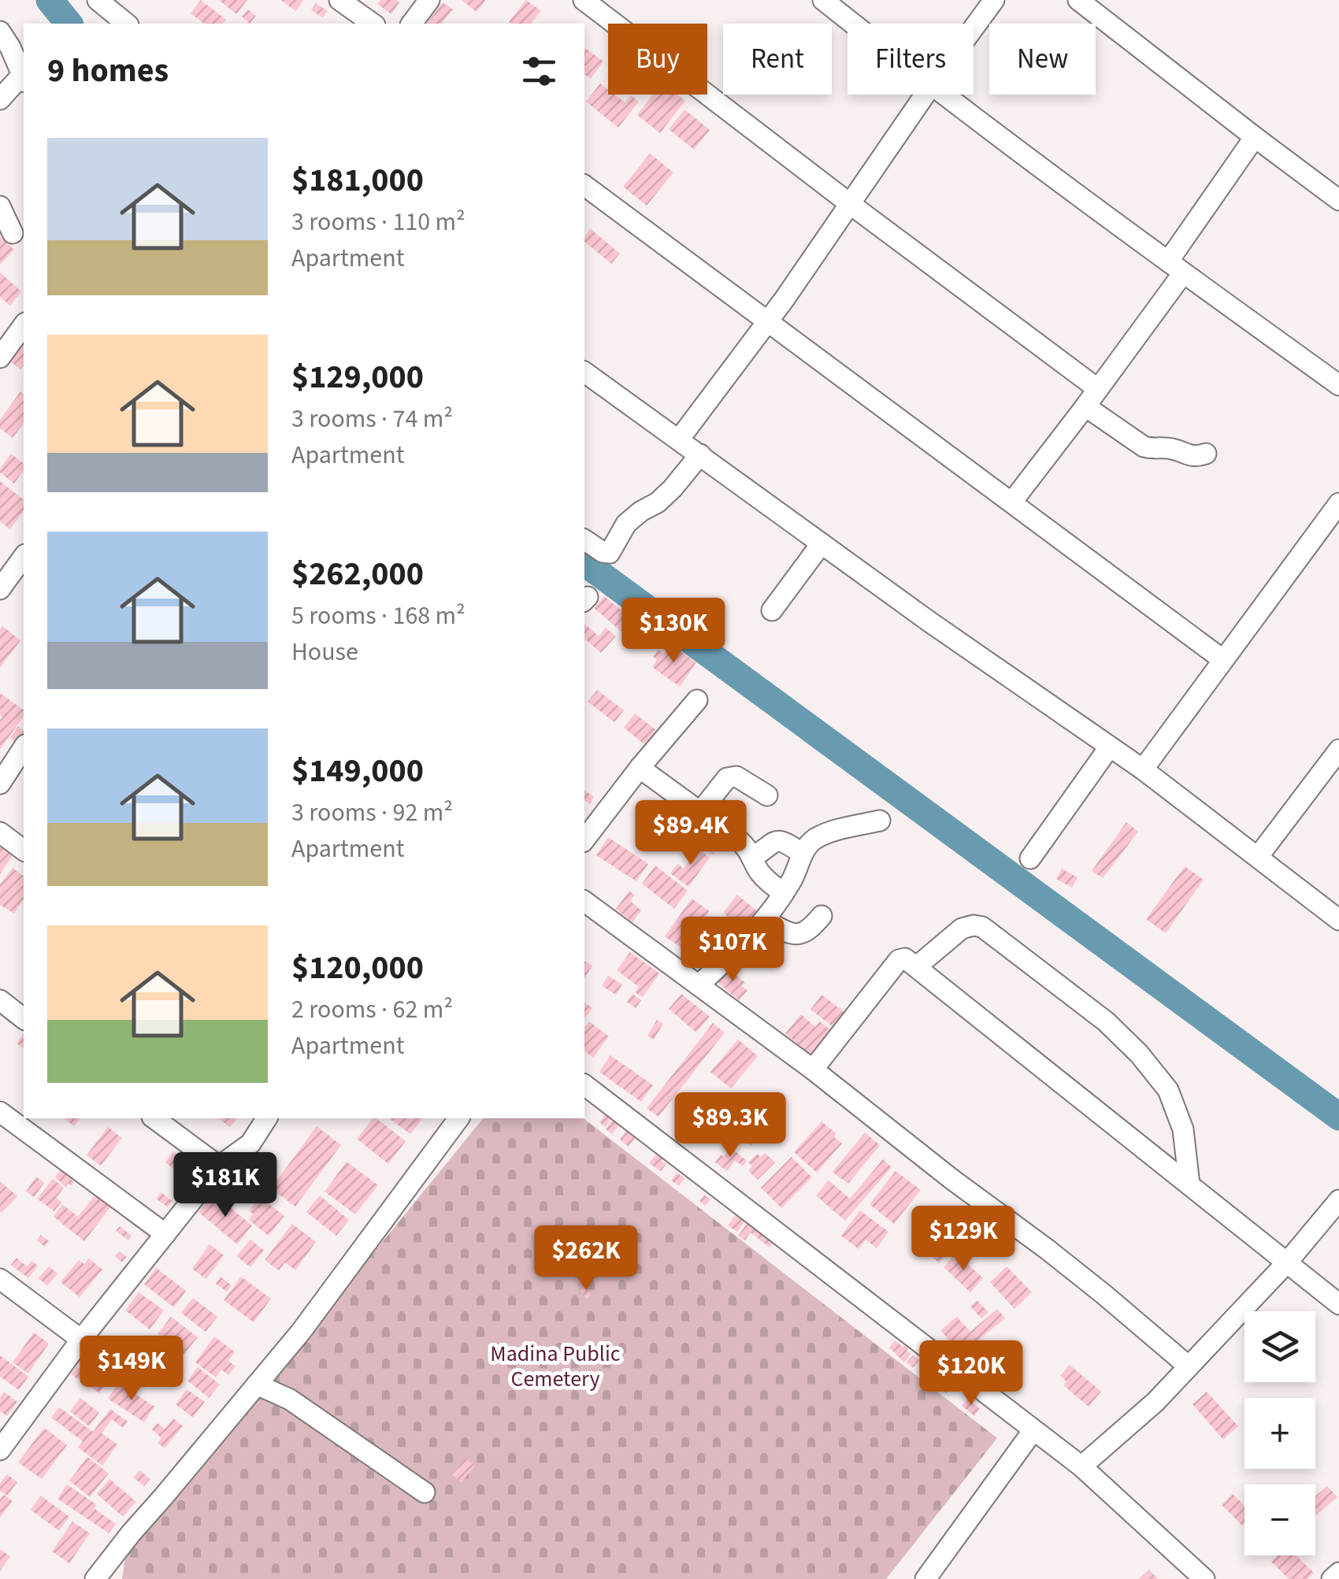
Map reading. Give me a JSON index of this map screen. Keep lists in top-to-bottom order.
{
  "parks": ["Madina Public Cemetery"],
  "page": {
    "chip": [
      "Buy",
      "Rent",
      "Filters",
      "New"
    ],
    "heading": "9 homes",
    "list": [
      {
        "name": "$181,000",
        "note": "3 rooms · 110 m² · Apartment"
      },
      {
        "name": "$129,000",
        "note": "3 rooms · 74 m² · Apartment"
      },
      {
        "name": "$262,000",
        "note": "5 rooms · 168 m² · House"
      },
      {
        "name": "$149,000",
        "note": "3 rooms · 92 m² · Apartment"
      },
      {
        "name": "$120,000",
        "note": "2 rooms · 62 m² · Apartment"
      }
    ],
    "price": [
      "$130K",
      "$89.4K",
      "$107K",
      "$89.3K",
      "$181K",
      "$129K",
      "$262K",
      "$149K",
      "$120K"
    ],
    "map_buttons": ["+", "−"]
  }
}
